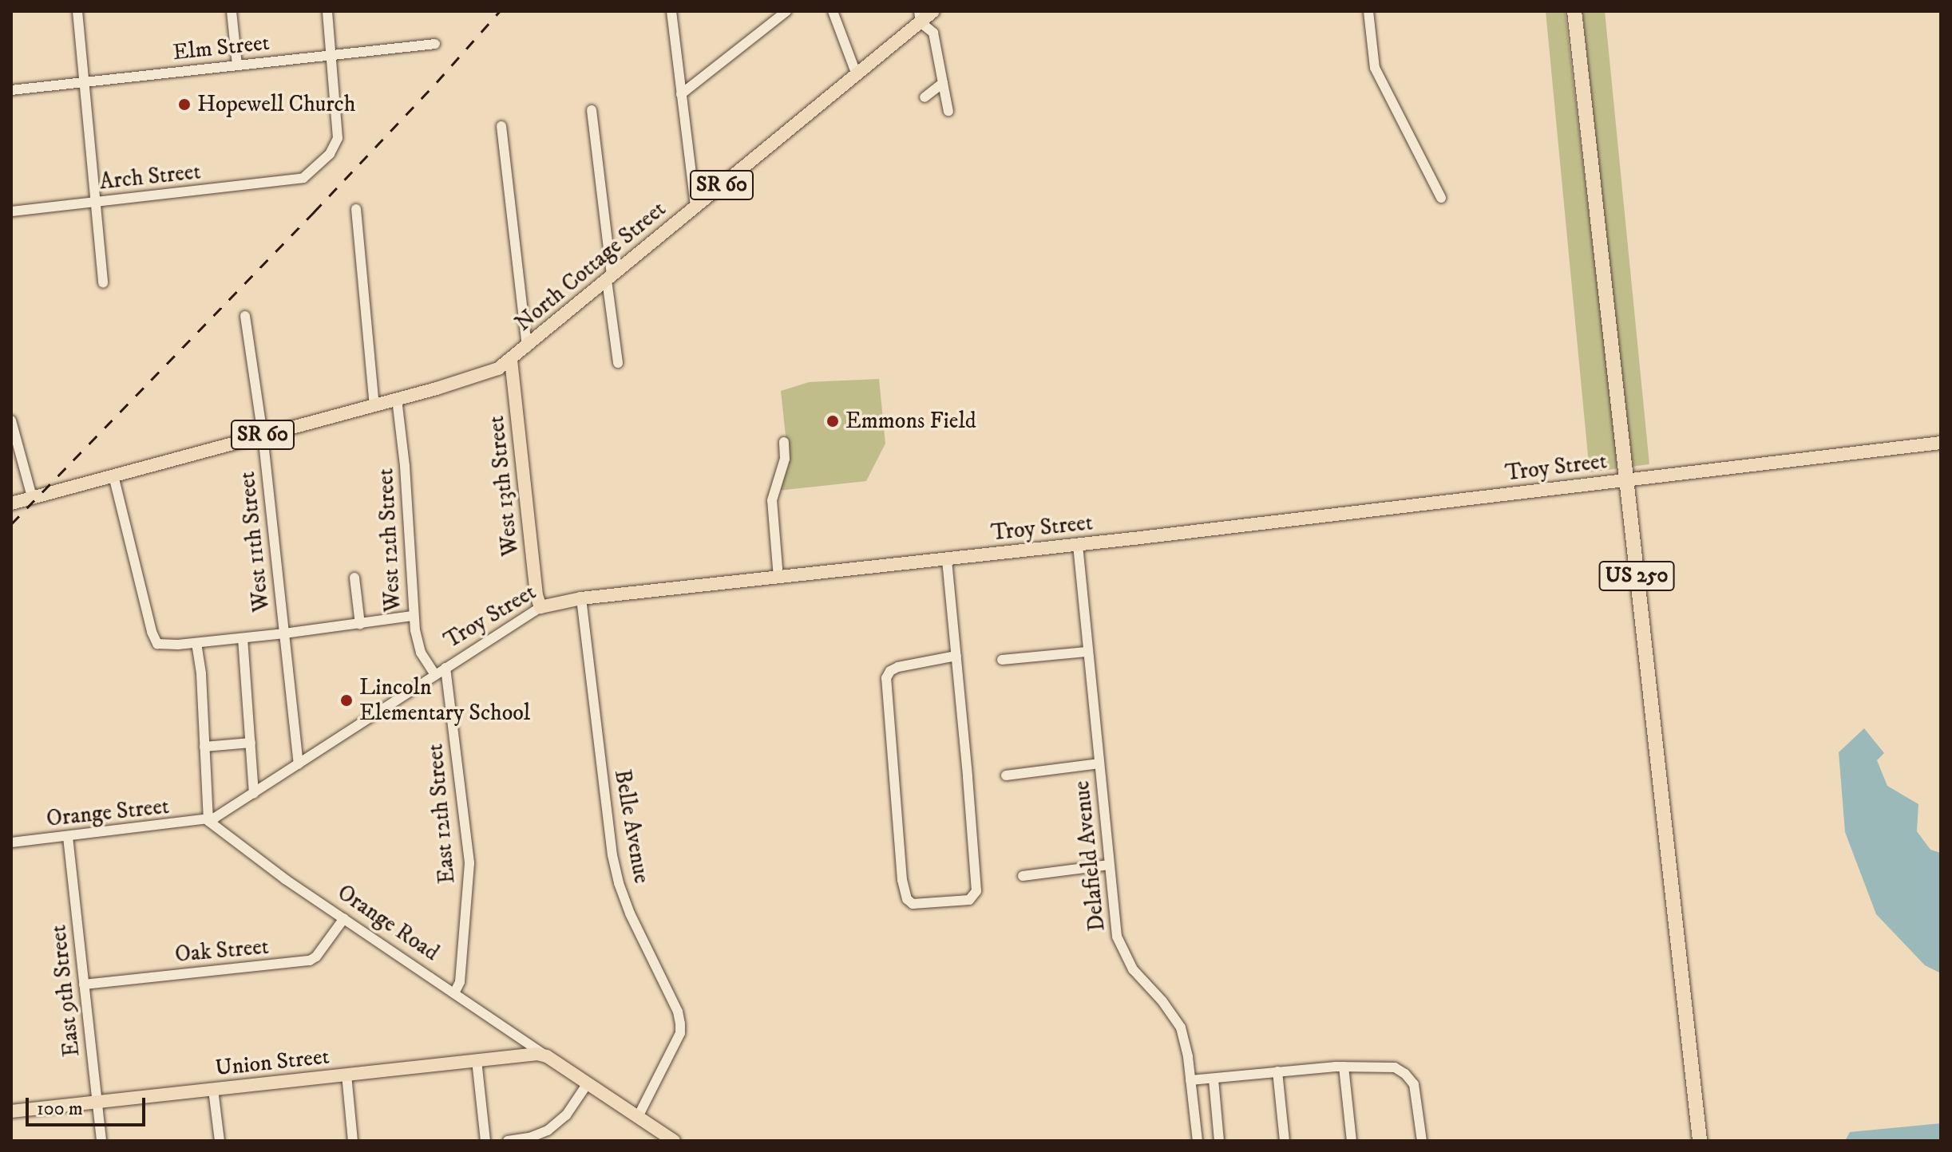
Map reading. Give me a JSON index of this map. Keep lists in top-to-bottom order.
{
  "streets": {
    "highway": ["US 250"],
    "main road": [
      "SR 60",
      "North Cottage Street",
      "Troy Street",
      "West 13th Street",
      "Orange Road",
      "Union Street"
    ],
    "street": [
      "Elm Street",
      "Arch Street",
      "West 12th Street",
      "West 11th Street",
      "Orange Street",
      "East 12th Street",
      "Belle Avenue",
      "Delafield Avenue",
      "Oak Street",
      "East 9th Street"
    ]
  },
  "crossings": [
    ["Elm Street", "Arch Street"],
    ["SR 60", "North Cottage Street"],
    ["SR 60", "West 13th Street"],
    ["SR 60", "West 12th Street"],
    ["SR 60", "West 11th Street"],
    ["North Cottage Street", "West 13th Street"],
    ["Troy Street", "West 13th Street"],
    ["Troy Street", "West 12th Street"],
    ["Troy Street", "West 11th Street"],
    ["Troy Street", "US 250"],
    ["Troy Street", "Orange Street"],
    ["Troy Street", "East 12th Street"],
    ["Troy Street", "Belle Avenue"],
    ["Troy Street", "Delafield Avenue"],
    ["Troy Street", "Orange Road"],
    ["Orange Street", "Orange Road"],
    ["Orange Street", "East 9th Street"],
    ["East 12th Street", "Orange Road"],
    ["Belle Avenue", "Orange Road"],
    ["Orange Road", "Oak Street"],
    ["Orange Road", "Union Street"],
    ["Oak Street", "East 9th Street"],
    ["East 9th Street", "Union Street"]
  ],
  "places": ["Hopewell Church", "Emmons Field", "Lincoln Elementary School"],
  "scale_bar": "100 m"
}
